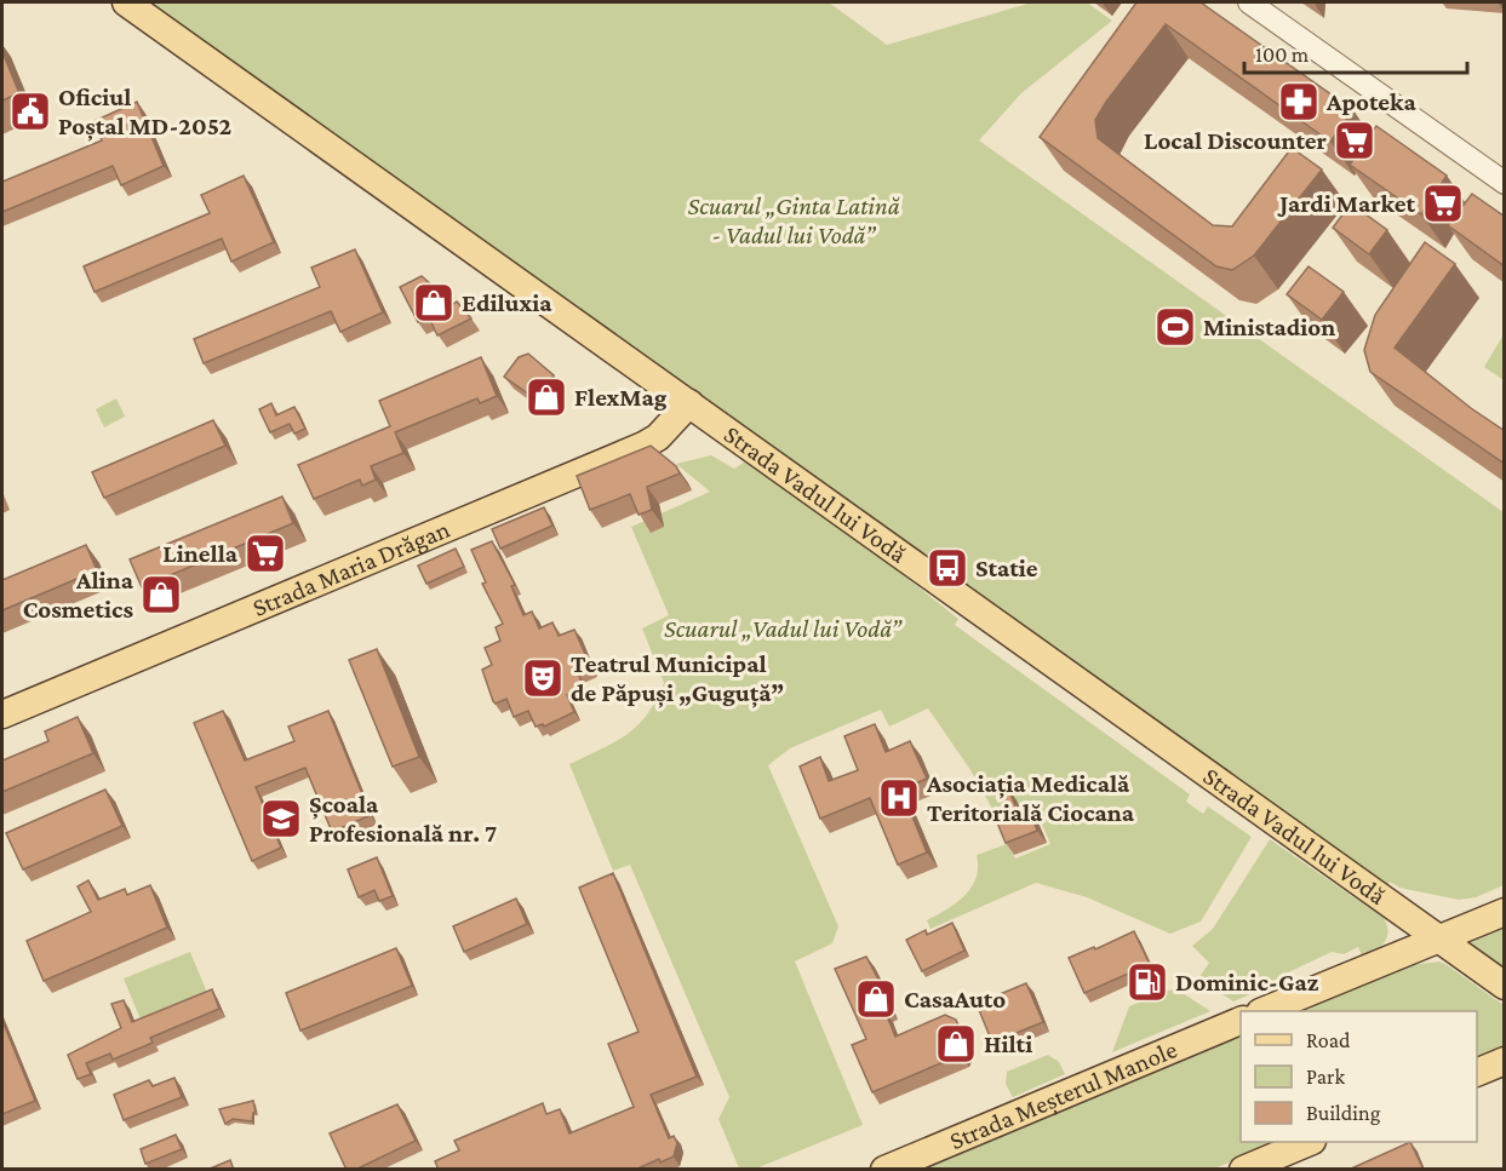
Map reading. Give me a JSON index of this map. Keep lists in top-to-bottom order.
{
  "streets": {
    "main road": ["Strada Vadul lui Vodă", "Strada Maria Drăgan", "Strada Meșterul Manole"]
  },
  "crossings": [
    ["Strada Vadul lui Vodă", "Strada Maria Drăgan"]
  ],
  "parks": ["Scuarul „Ginta Latină - Vadul lui Vodă”", "Scuarul „Vadul lui Vodă”"],
  "places": {
    "pharmacy": ["Apoteka"],
    "public building": ["Oficiul Poștal MD-2052"],
    "supermarket": ["Local Discounter", "Jardi Market", "Linella"],
    "shop": [
      "Ediluxia",
      "FlexMag",
      "Alina Cosmetics",
      "CasaAuto",
      "Hilti"
    ],
    "sports": ["Ministadion"],
    "bus stop": ["Statie"],
    "theatre": ["Teatrul Municipal de Păpuși „Guguță”"],
    "hospital": ["Asociația Medicală Teritorială Ciocana"],
    "school or university": ["Școala Profesională nr. 7"],
    "fuel station": ["Dominic-Gaz"]
  },
  "legend": ["Road", "Park", "Building"],
  "scale_bar": "100 m"
}
